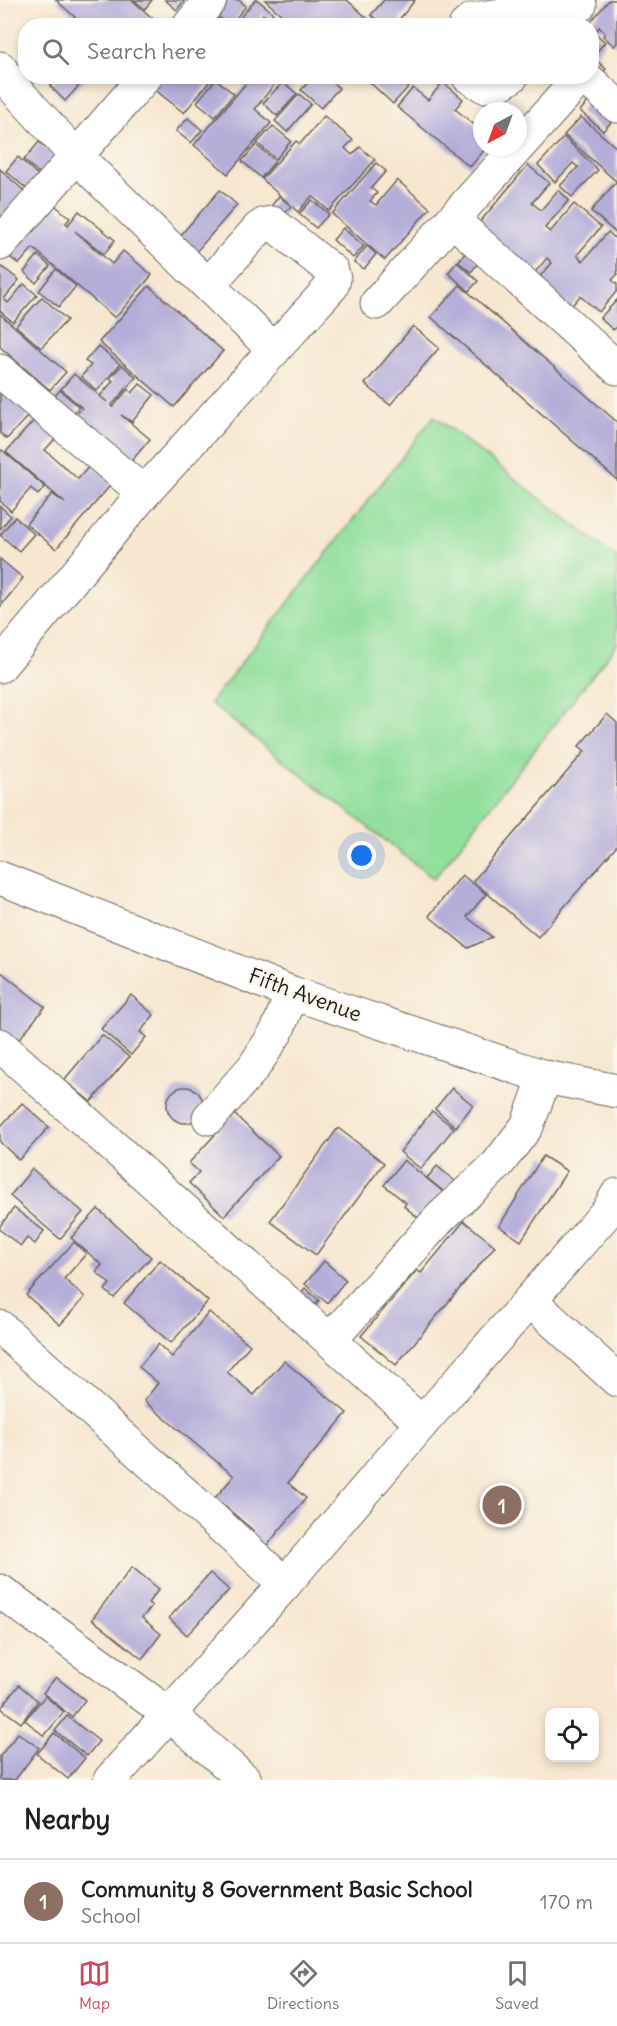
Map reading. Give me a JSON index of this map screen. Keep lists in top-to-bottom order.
{
  "streets": {
    "street": ["Fifth Avenue"]
  },
  "north": "bottom left",
  "page": {
    "search": "Search here",
    "pins": "1",
    "heading": "Nearby",
    "list": [
      {
        "mark": "1",
        "name": "Community 8 Government Basic School",
        "note": "School",
        "value": "170 m"
      }
    ],
    "nav": ["Map", "Directions", "Saved"]
  }
}
